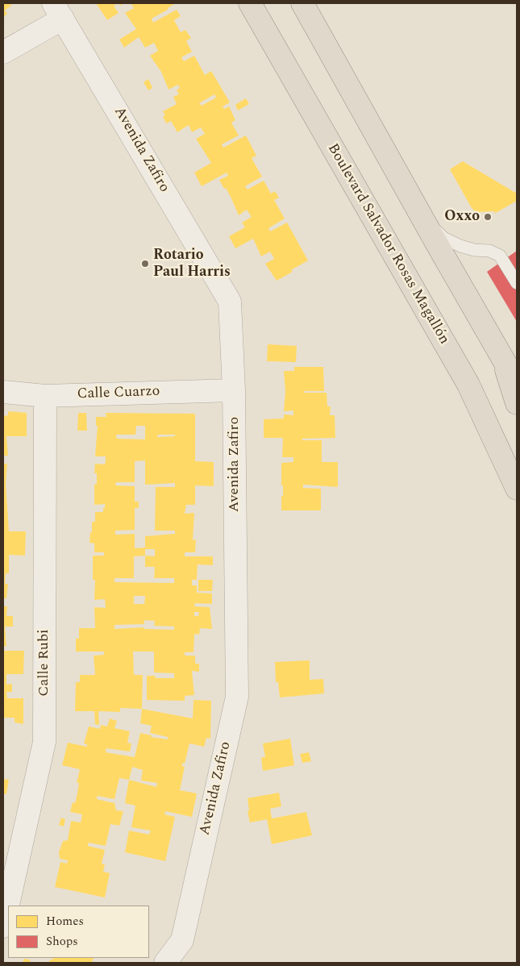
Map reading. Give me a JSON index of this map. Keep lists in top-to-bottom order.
{
  "streets": {
    "highway": ["Boulevard Salvador Rosas Magallón"],
    "street": ["Avenida Zafiro", "Calle Cuarzo", "Calle Rubi"]
  },
  "crossings": [
    ["Avenida Zafiro", "Calle Cuarzo"],
    ["Calle Cuarzo", "Calle Rubi"]
  ],
  "places": ["Oxxo", "Rotario Paul Harris"],
  "legend": ["Homes", "Shops"]
}
